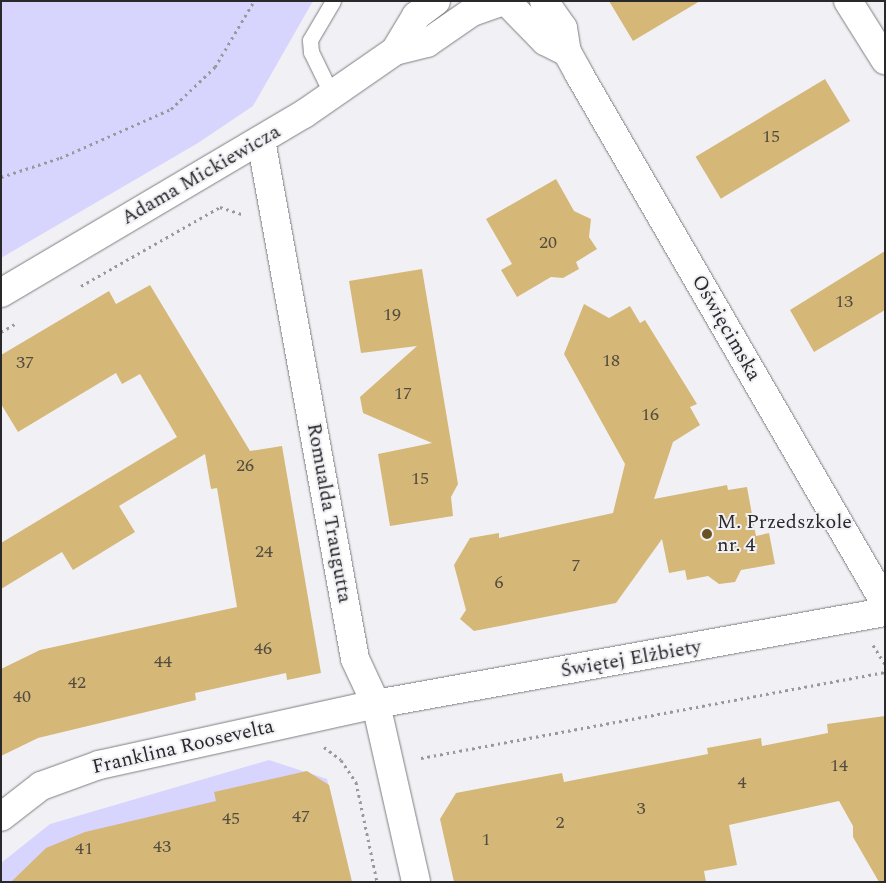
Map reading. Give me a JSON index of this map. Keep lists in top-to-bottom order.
{
  "streets": {
    "street": [
      "Adama Mickiewicza",
      "Oświęcimska",
      "Romualda Traugutta",
      "Świętej Elżbiety",
      "Franklina Roosevelta"
    ]
  },
  "crossings": [
    ["Adama Mickiewicza", "Romualda Traugutta"],
    ["Romualda Traugutta", "Świętej Elżbiety"],
    ["Romualda Traugutta", "Franklina Roosevelta"],
    ["Świętej Elżbiety", "Franklina Roosevelta"]
  ],
  "places": ["M. Przedszkole nr. 4"],
  "house_numbers": [
    "15",
    "20",
    "13",
    "19",
    "18",
    "37",
    "17",
    "16",
    "26",
    "15",
    "24",
    "7",
    "6",
    "46",
    "44",
    "42",
    "40",
    "14",
    "4",
    "3",
    "47",
    "45",
    "2",
    "1",
    "43",
    "41"
  ]
}
